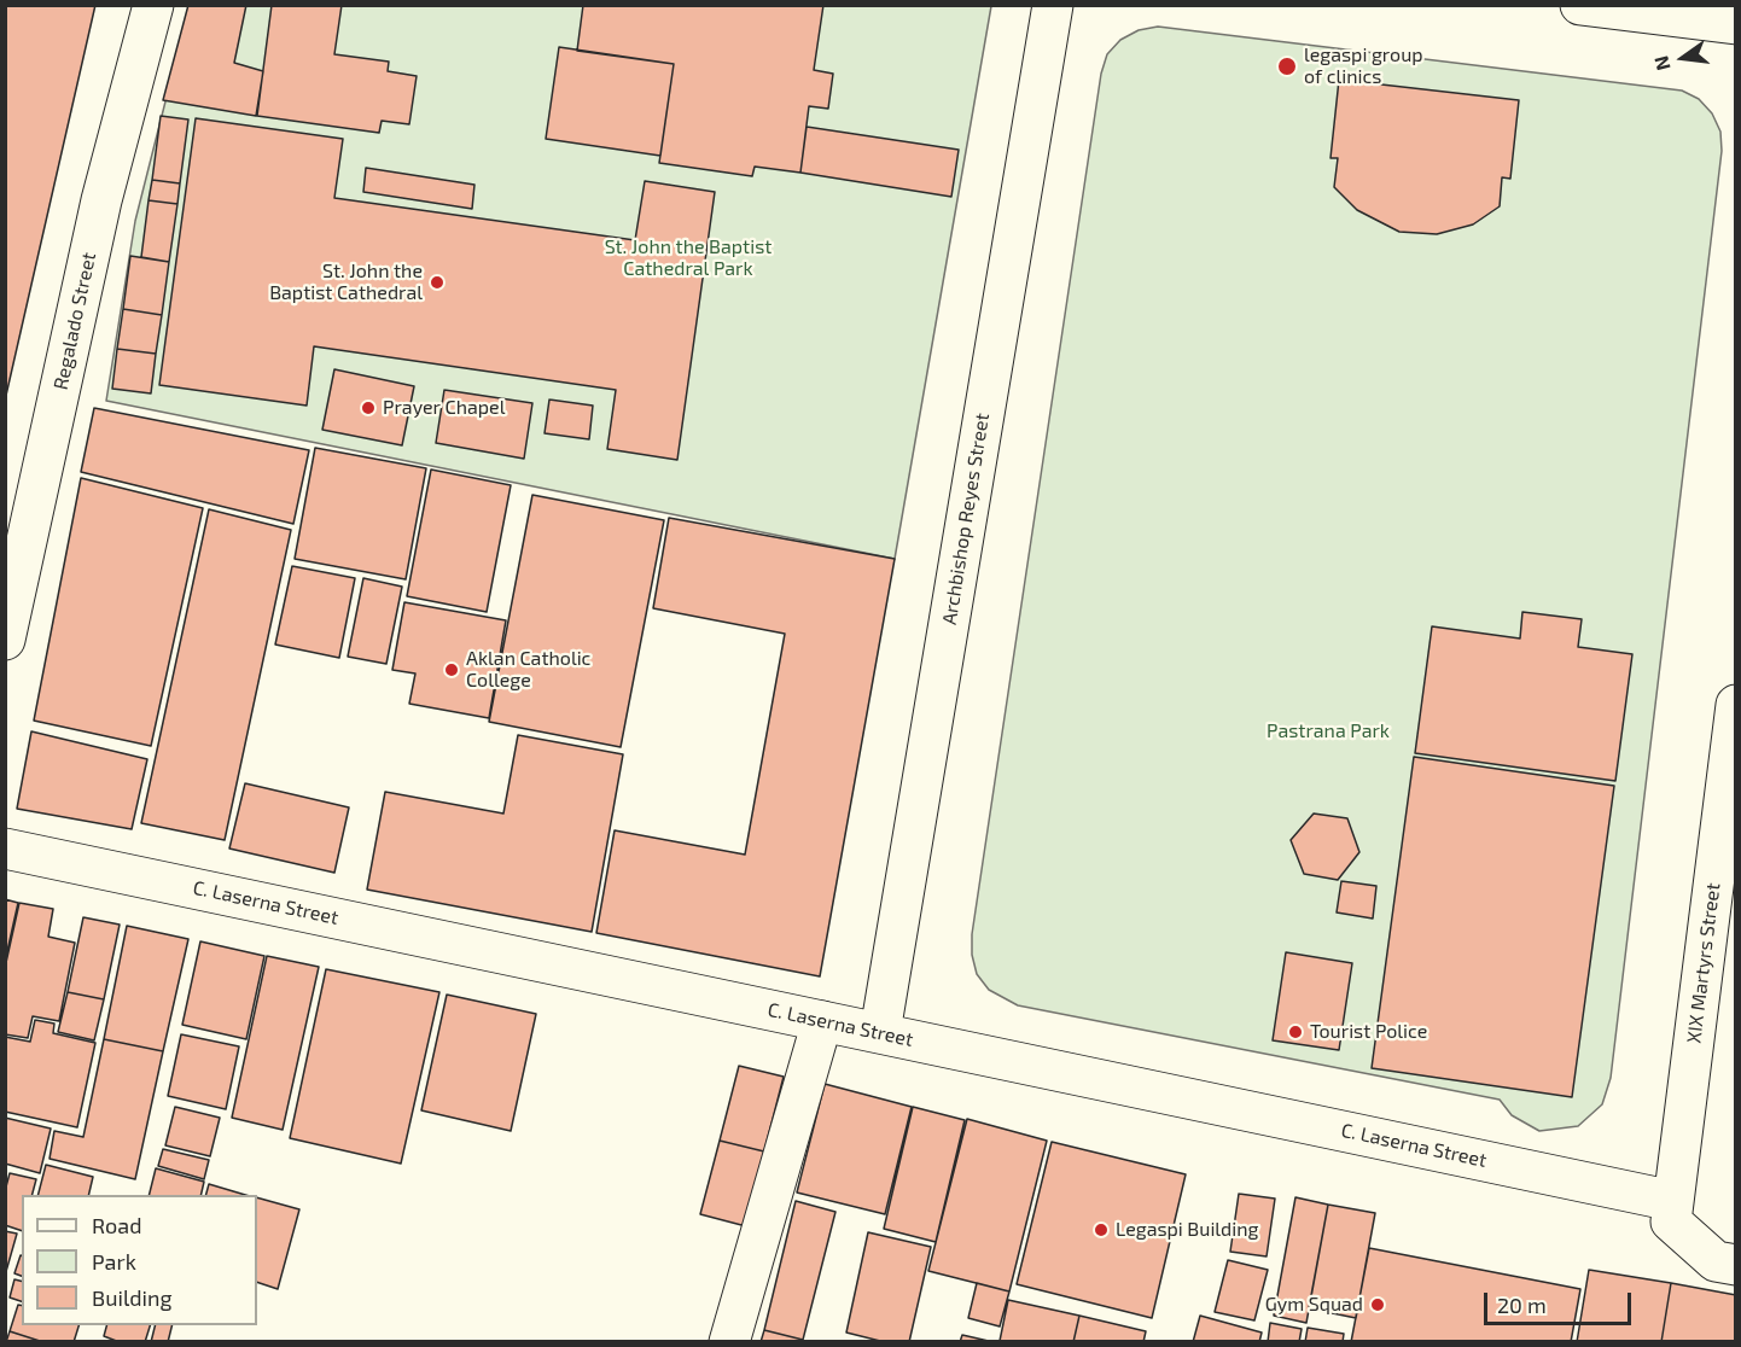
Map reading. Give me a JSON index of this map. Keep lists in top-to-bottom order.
{
  "streets": {
    "street": [
      "Regalado Street",
      "Archbishop Reyes Street",
      "C. Laserna Street",
      "XIX Martyrs Street"
    ]
  },
  "crossings": [
    ["Archbishop Reyes Street", "C. Laserna Street"],
    ["C. Laserna Street", "XIX Martyrs Street"]
  ],
  "parks": ["St. John the Baptist Cathedral Park", "Pastrana Park"],
  "places": [
    "legaspi group of clinics",
    "St. John the Baptist Cathedral",
    "Prayer Chapel",
    "Aklan Catholic College",
    "Tourist Police",
    "Legaspi Building",
    "Gym Squad"
  ],
  "legend": ["Road", "Park", "Building"],
  "scale_bar": "20 m",
  "north": "left"
}
